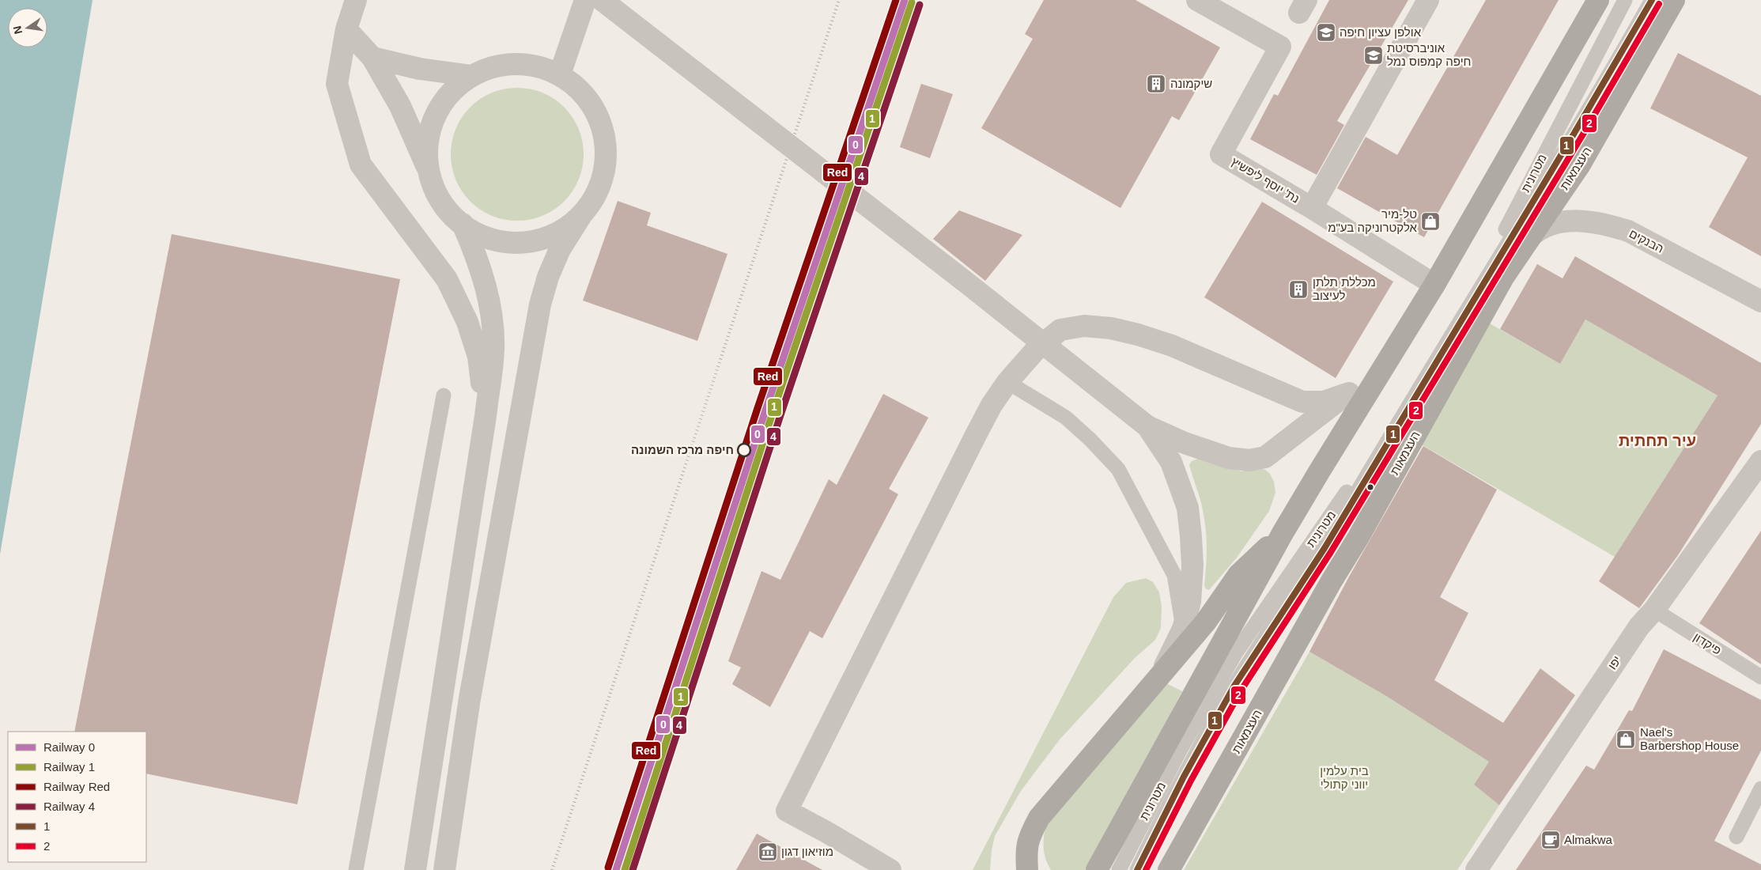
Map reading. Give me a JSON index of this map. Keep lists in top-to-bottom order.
{
  "streets": {
    "highway": ["העצמאות"],
    "street": ["נת' יוסף ליפשיץ", "הבנקים", "יפו"],
    "lane": ["מטרונית", "פיקדון"]
  },
  "crossings": [
    ["העצמאות", "הבנקים"],
    ["פיקדון", "יפו"]
  ],
  "districts": ["עיר תחתית"],
  "parks": ["בית עלמין יווני קתולי"],
  "places": {
    "school or university": ["אולפן עציון חיפה", "אוניברסיטת חיפה קמפוס נמל"],
    "building": ["שיקמונה", "מכללת תלתן לעיצוב"],
    "shop": ["טל-מיר אלקטרוניקה בע\"מ", "Nael's Barbershop House"],
    "other": ["חיפה מרכז השמונה"],
    "cafe": ["Almakwa"],
    "museum": ["מוזיאון דגון"]
  },
  "lines": [
    "rail line 0",
    "rail line Red",
    "transit line 1",
    "rail line 1",
    "transit line 2",
    "rail line 4"
  ],
  "legend": [
    "Railway 0",
    "Railway 1",
    "Railway Red",
    "Railway 4",
    "1",
    "2"
  ],
  "north": "left"
}
